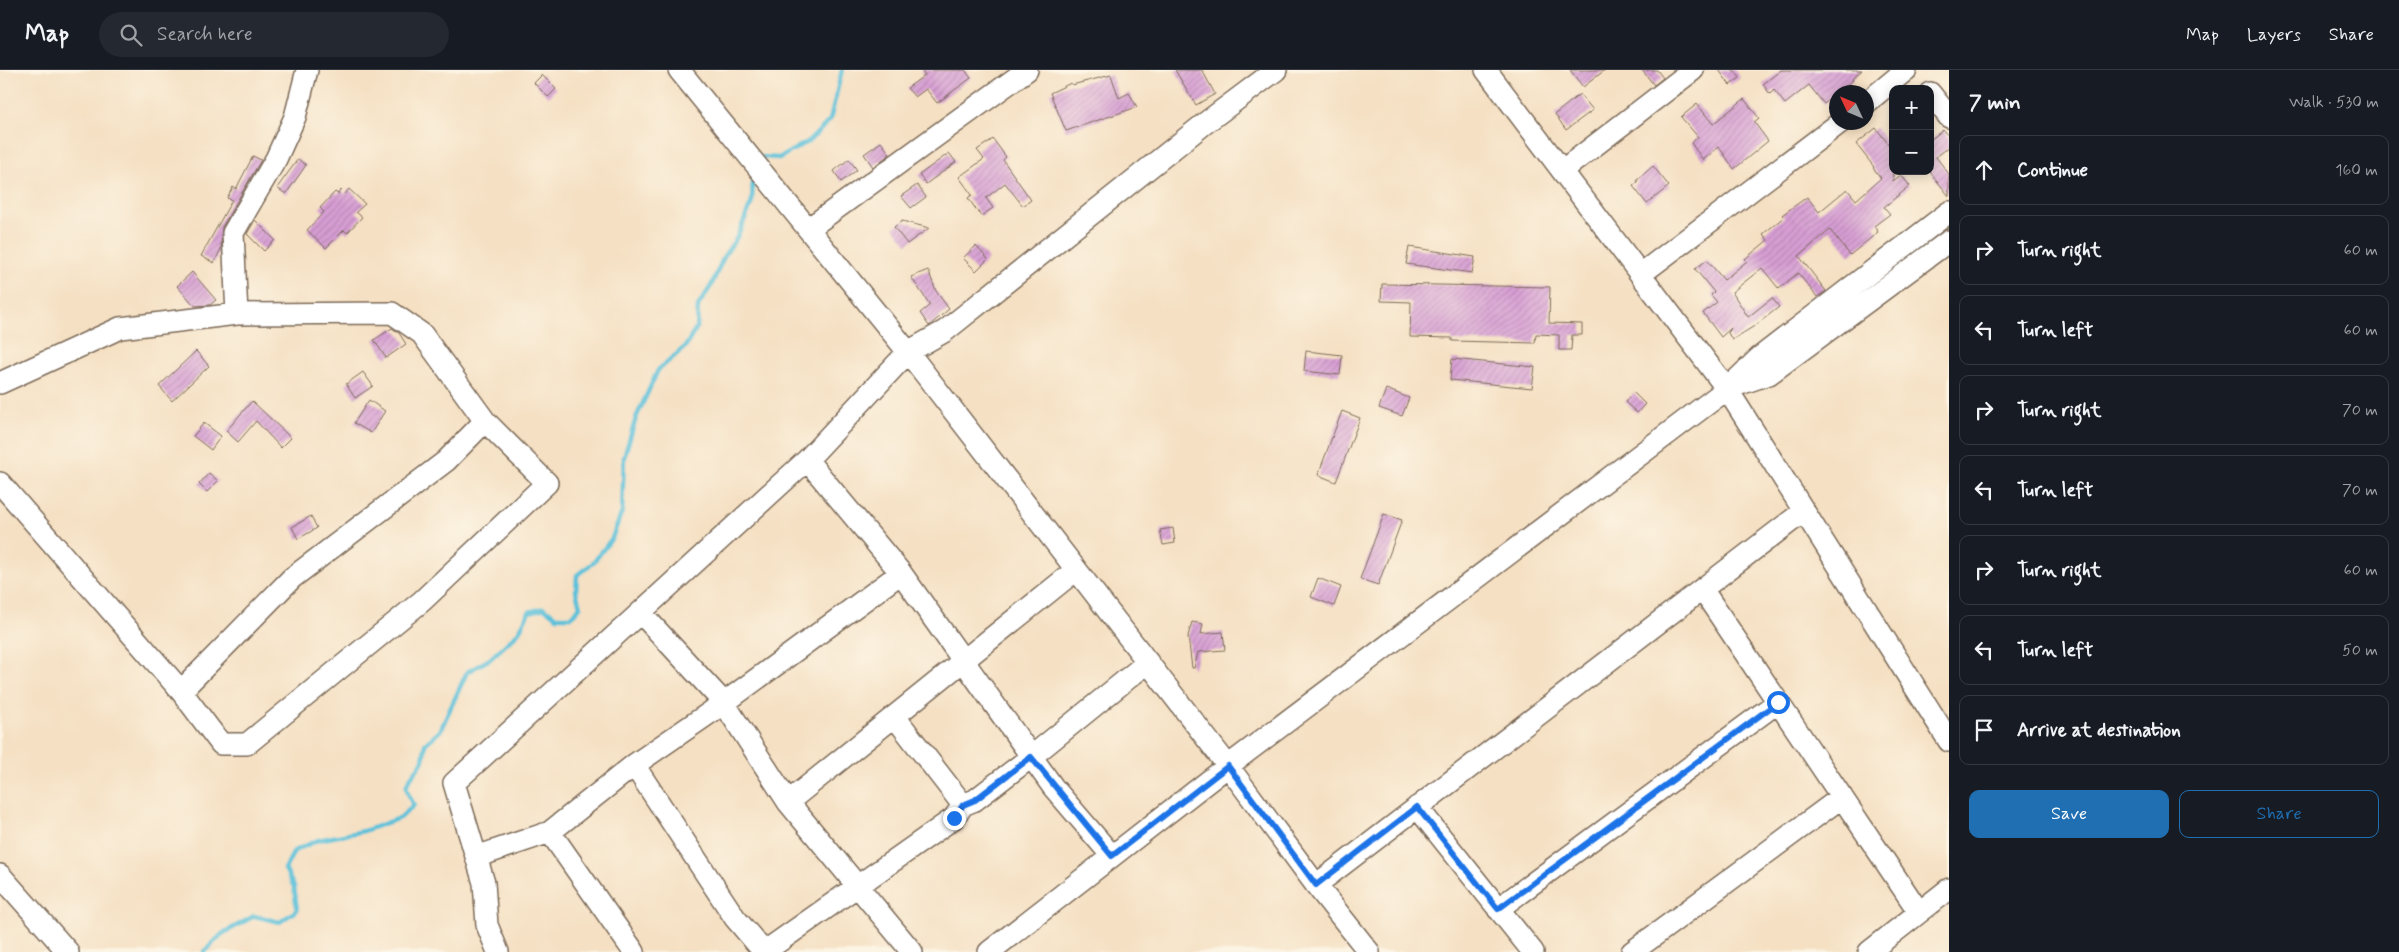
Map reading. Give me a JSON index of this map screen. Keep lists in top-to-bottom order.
{
  "north": "top left",
  "page": {
    "header": "Map",
    "search": "Search here",
    "nav": ["Map", "Layers", "Share"],
    "heading": ["7 min", "Walk · 530 m"],
    "map_buttons": ["+", "−"],
    "list": [
      ["Continue", "160 m"],
      ["Turn right", "60 m"],
      ["Turn left", "60 m"],
      ["Turn right", "70 m"],
      ["Turn left", "70 m"],
      ["Turn right", "60 m"],
      ["Turn left", "50 m"],
      "Arrive at destination"
    ],
    "buttons": ["Save", "Share"]
  }
}
